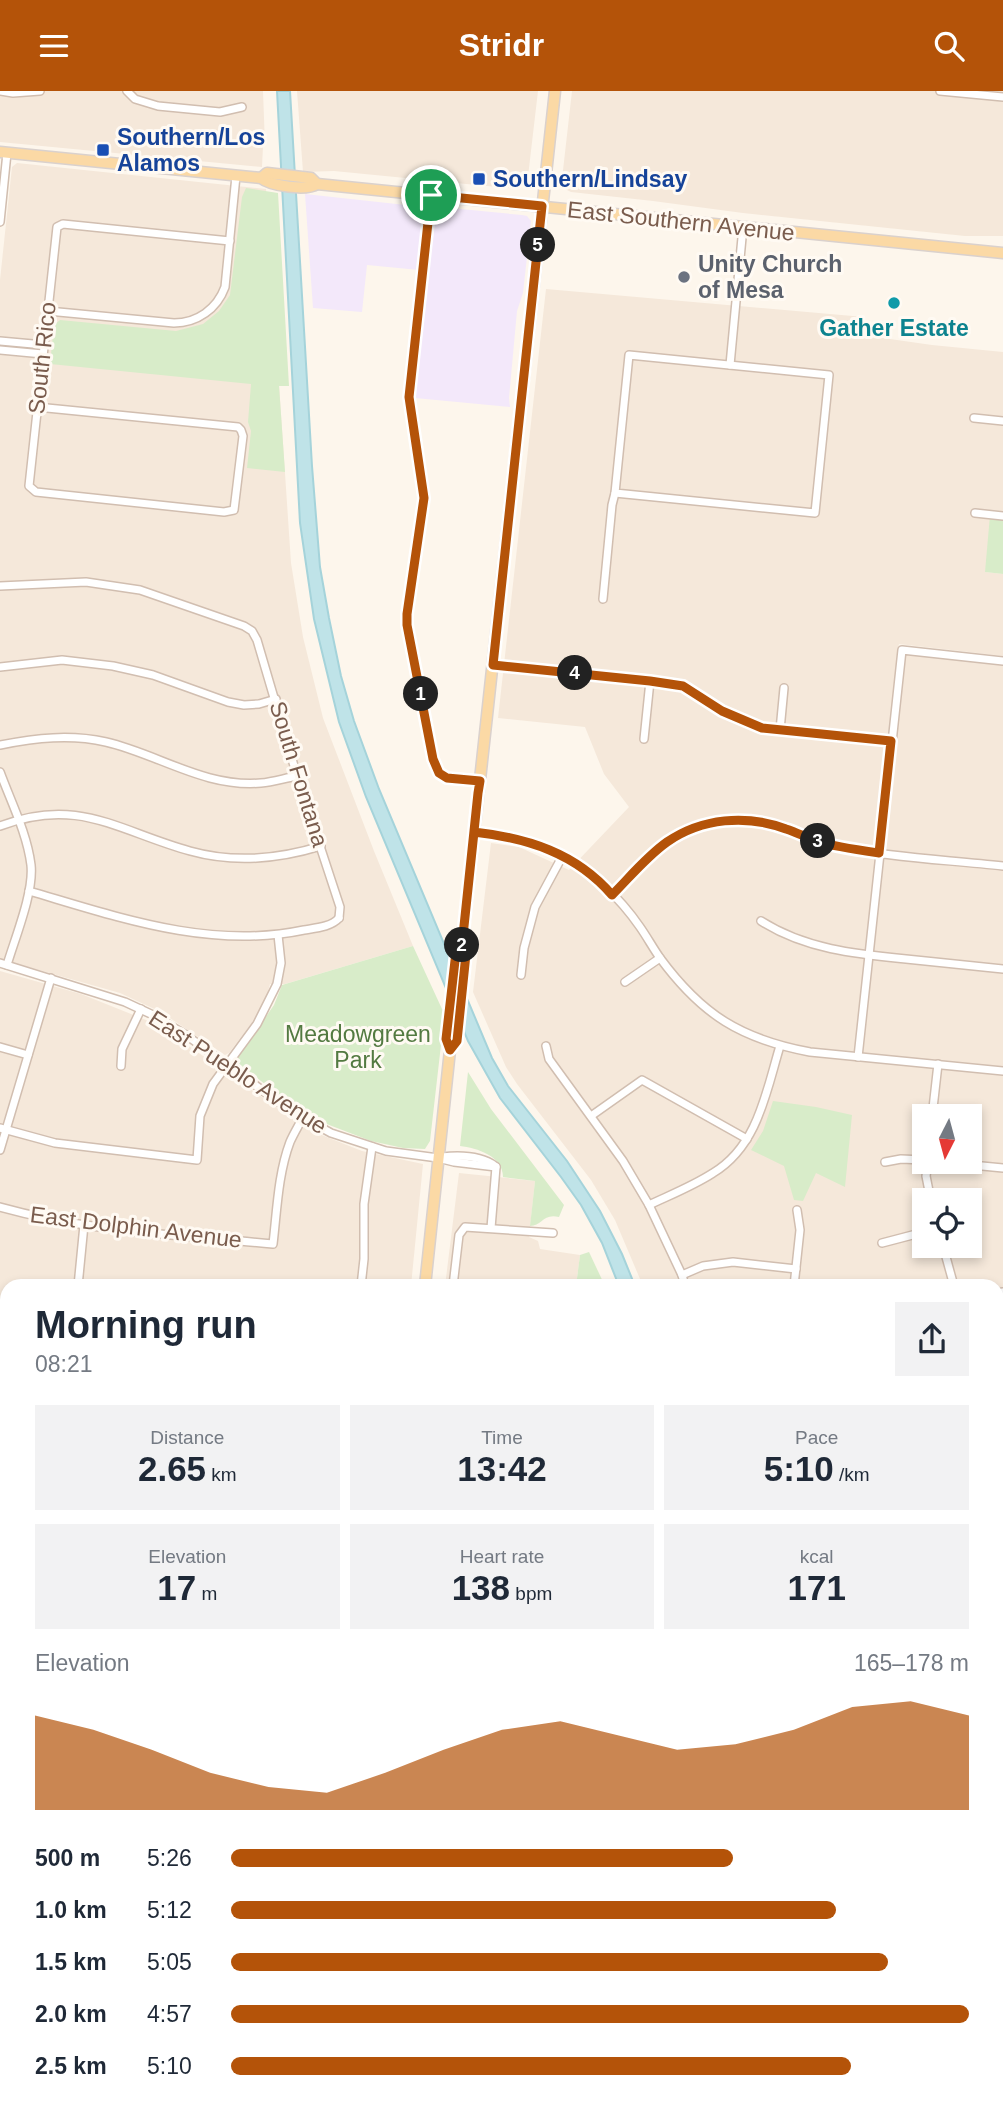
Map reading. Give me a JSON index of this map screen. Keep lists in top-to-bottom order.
{
  "streets": {
    "main road": ["East Southern Avenue"],
    "street": [
      "South Rico",
      "South Fontana",
      "East Pueblo Avenue",
      "East Dolphin Avenue"
    ]
  },
  "crossings": [
    ["East Pueblo Avenue", "East Dolphin Avenue"]
  ],
  "parks": ["Meadowgreen Park"],
  "places": {
    "transit": ["Southern/Los Alamos", "Southern/Lindsay"],
    "other": ["Unity Church of Mesa", "Gather Estate"]
  },
  "north": "bottom",
  "page": {
    "header": "Stridr",
    "pins": [
      "5",
      "4",
      "1",
      "3",
      "2"
    ],
    "heading": ["Morning run", "08:21"],
    "stats": [
      ["Distance", "2.65 km"],
      ["Time", "13:42"],
      ["Pace", "5:10 /km"],
      ["Elevation", "17 m"],
      ["Heart rate", "138 bpm"],
      ["kcal", "171"]
    ],
    "chart": ["Elevation", "165–178 m"],
    "list": [
      {
        "name": "500 m",
        "note": "5:26"
      },
      {
        "name": "1.0 km",
        "note": "5:12"
      },
      {
        "name": "1.5 km",
        "note": "5:05"
      },
      {
        "name": "2.0 km",
        "note": "4:57"
      },
      {
        "name": "2.5 km",
        "note": "5:10"
      }
    ]
  }
}
